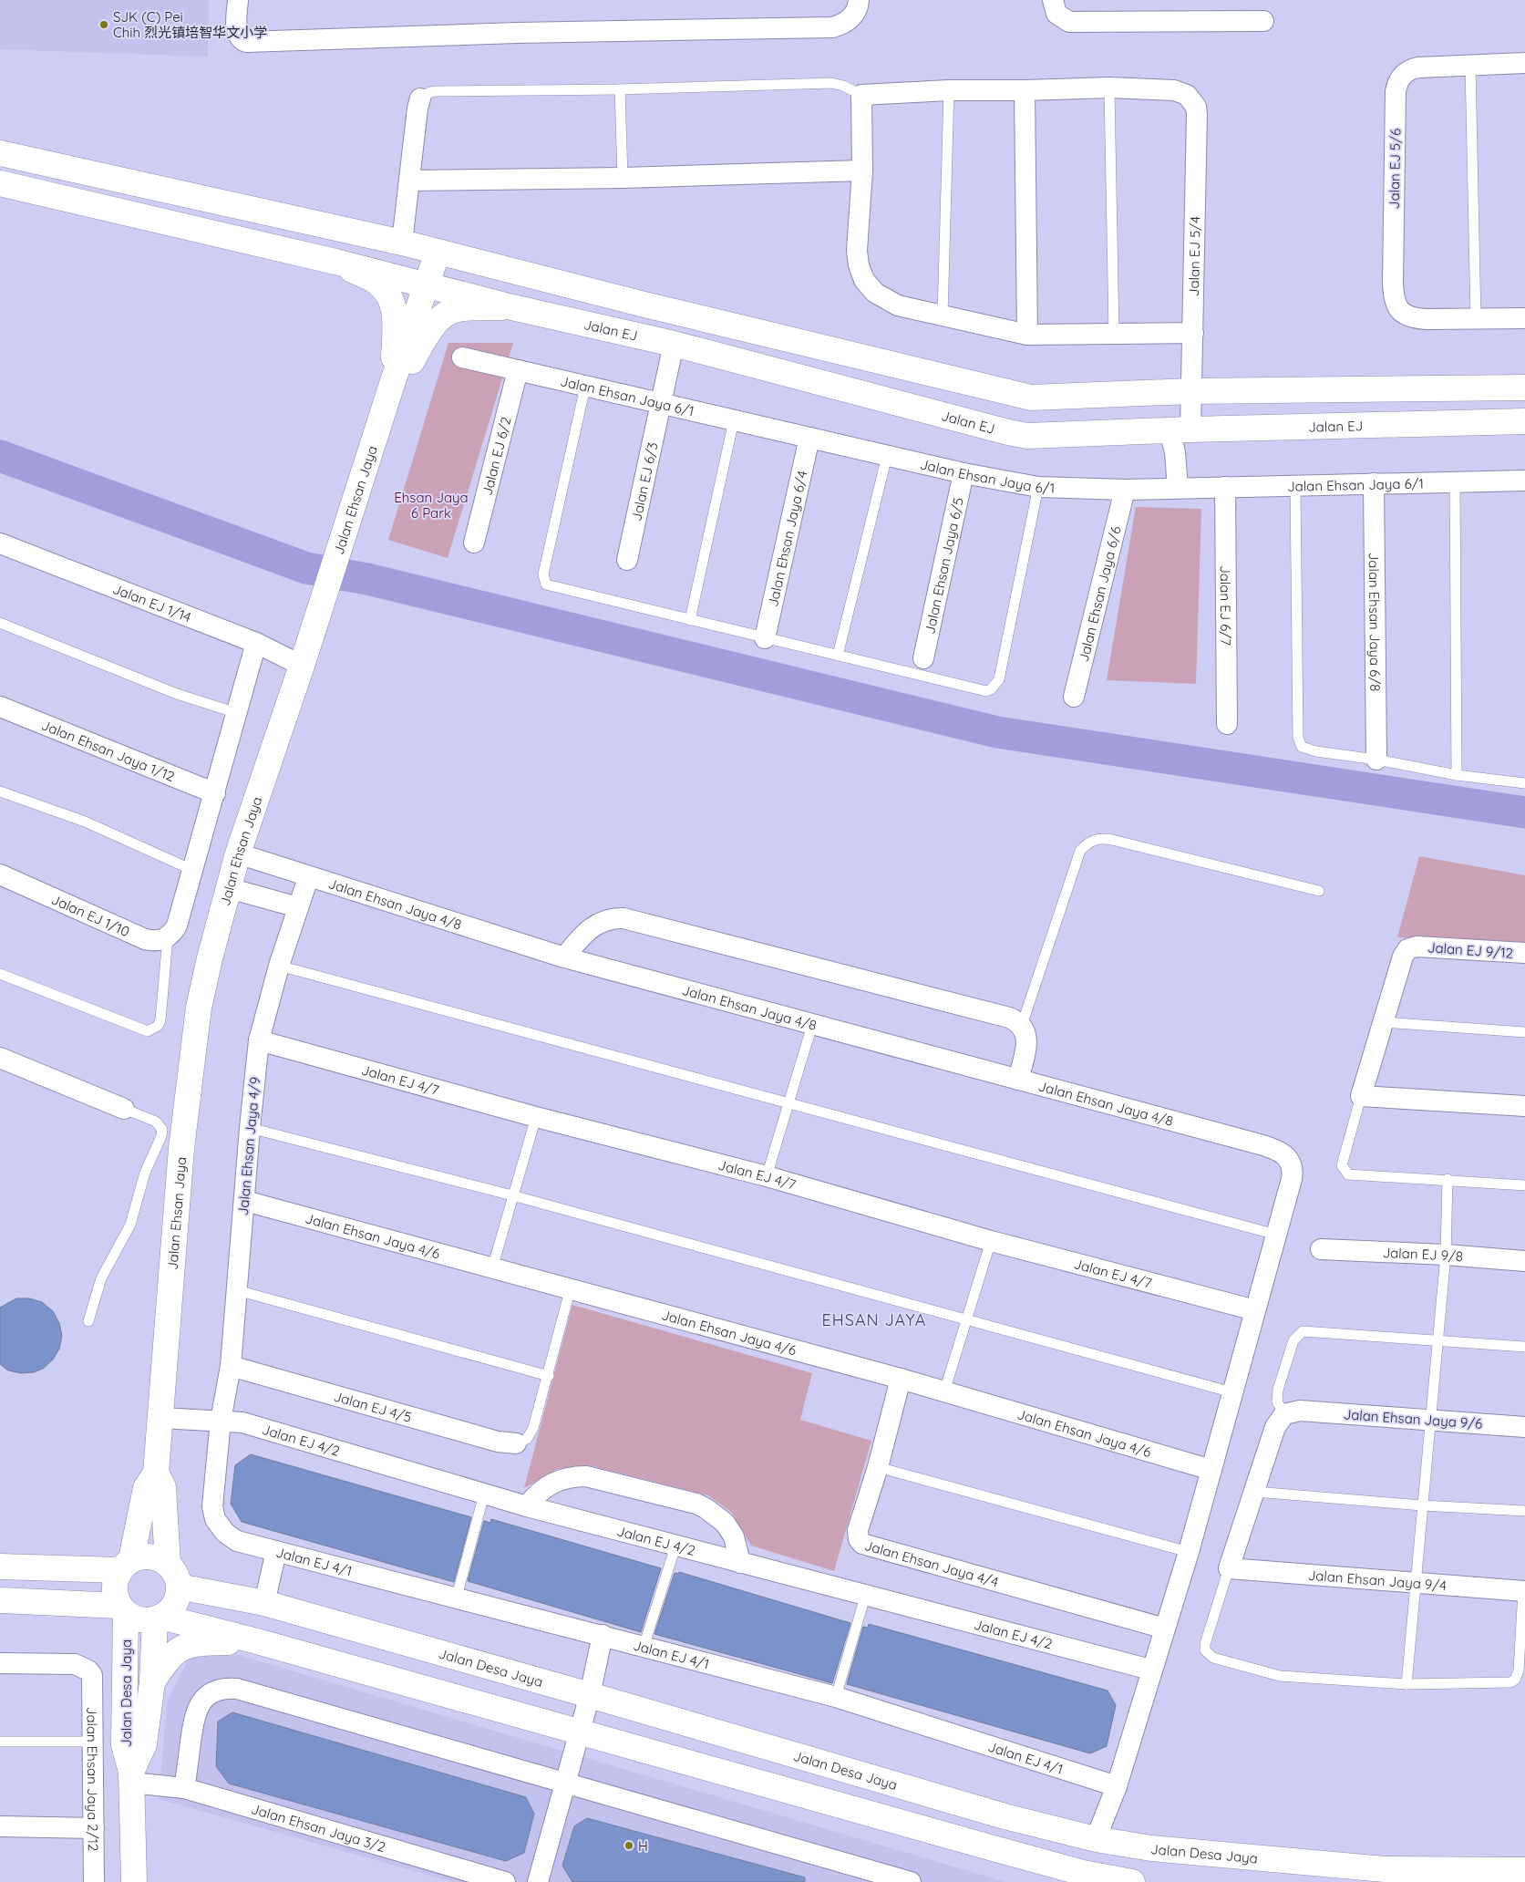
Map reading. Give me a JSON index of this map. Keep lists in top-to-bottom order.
{
  "streets": {
    "main road": ["Jalan EJ", "Jalan Ehsan Jaya", "Jalan Desa Jaya"],
    "street": [
      "Jalan EJ 5/6",
      "Jalan EJ 5/4",
      "Jalan Ehsan Jaya 6/1",
      "Jalan EJ 6/2",
      "Jalan EJ 6/3",
      "Jalan Ehsan Jaya 6/4",
      "Jalan Ehsan Jaya 6/5",
      "Jalan Ehsan Jaya 6/6",
      "Jalan EJ 1/14",
      "Jalan EJ 6/7",
      "Jalan Ehsan Jaya 6/8",
      "Jalan Ehsan Jaya 1/12",
      "Jalan Ehsan Jaya 4/8",
      "Jalan EJ 1/10",
      "Jalan EJ 9/12",
      "Jalan EJ 4/7",
      "Jalan Ehsan Jaya 4/9",
      "Jalan Ehsan Jaya 4/6",
      "Jalan EJ 9/8",
      "Jalan EJ 4/5",
      "Jalan Ehsan Jaya 9/6",
      "Jalan EJ 4/2",
      "Jalan EJ 4/1",
      "Jalan Ehsan Jaya 4/4",
      "Jalan Ehsan Jaya 9/4",
      "Jalan Ehsan Jaya 2/12",
      "Jalan Ehsan Jaya 3/2"
    ]
  },
  "crossings": [
    ["Jalan EJ 5/4", "Jalan EJ"],
    ["Jalan EJ 5/4", "Jalan Ehsan Jaya 6/1"],
    ["Jalan EJ", "Jalan EJ 6/3"],
    ["Jalan EJ", "Jalan Ehsan Jaya"],
    ["Jalan Ehsan Jaya 6/1", "Jalan EJ 6/2"],
    ["Jalan Ehsan Jaya 6/1", "Jalan EJ 6/3"],
    ["Jalan Ehsan Jaya 6/1", "Jalan Ehsan Jaya 6/4"],
    ["Jalan Ehsan Jaya 6/1", "Jalan Ehsan Jaya 6/5"],
    ["Jalan Ehsan Jaya 6/1", "Jalan Ehsan Jaya 6/6"],
    ["Jalan Ehsan Jaya 6/1", "Jalan EJ 6/7"],
    ["Jalan Ehsan Jaya 6/1", "Jalan Ehsan Jaya 6/8"],
    ["Jalan Ehsan Jaya", "Jalan EJ 1/14"],
    ["Jalan Ehsan Jaya", "Jalan Ehsan Jaya 4/8"],
    ["Jalan Ehsan Jaya", "Jalan EJ 4/2"],
    ["Jalan Ehsan Jaya", "Jalan Desa Jaya"],
    ["Jalan Ehsan Jaya 4/8", "Jalan EJ 4/7"],
    ["Jalan Ehsan Jaya 4/8", "Jalan Ehsan Jaya 4/9"],
    ["Jalan Ehsan Jaya 4/8", "Jalan Ehsan Jaya 4/6"],
    ["Jalan Ehsan Jaya 4/8", "Jalan EJ 4/2"],
    ["Jalan Ehsan Jaya 4/8", "Jalan EJ 4/1"],
    ["Jalan Ehsan Jaya 4/8", "Jalan Ehsan Jaya 4/4"],
    ["Jalan Ehsan Jaya 4/8", "Jalan Desa Jaya"],
    ["Jalan EJ 4/7", "Jalan Ehsan Jaya 4/9"],
    ["Jalan Ehsan Jaya 4/9", "Jalan Ehsan Jaya 4/6"],
    ["Jalan Ehsan Jaya 4/9", "Jalan EJ 4/5"],
    ["Jalan Ehsan Jaya 4/9", "Jalan EJ 4/2"],
    ["Jalan Ehsan Jaya 4/9", "Jalan EJ 4/1"],
    ["Jalan Ehsan Jaya 4/6", "Jalan Ehsan Jaya 4/4"],
    ["Jalan Desa Jaya", "Jalan Ehsan Jaya 3/2"]
  ],
  "districts": ["EHSAN JAYA"],
  "parks": ["Ehsan Jaya 6 Park"],
  "places": ["SJK (C) Pei Chih 烈光镇培智华文小学", "H"]
}
